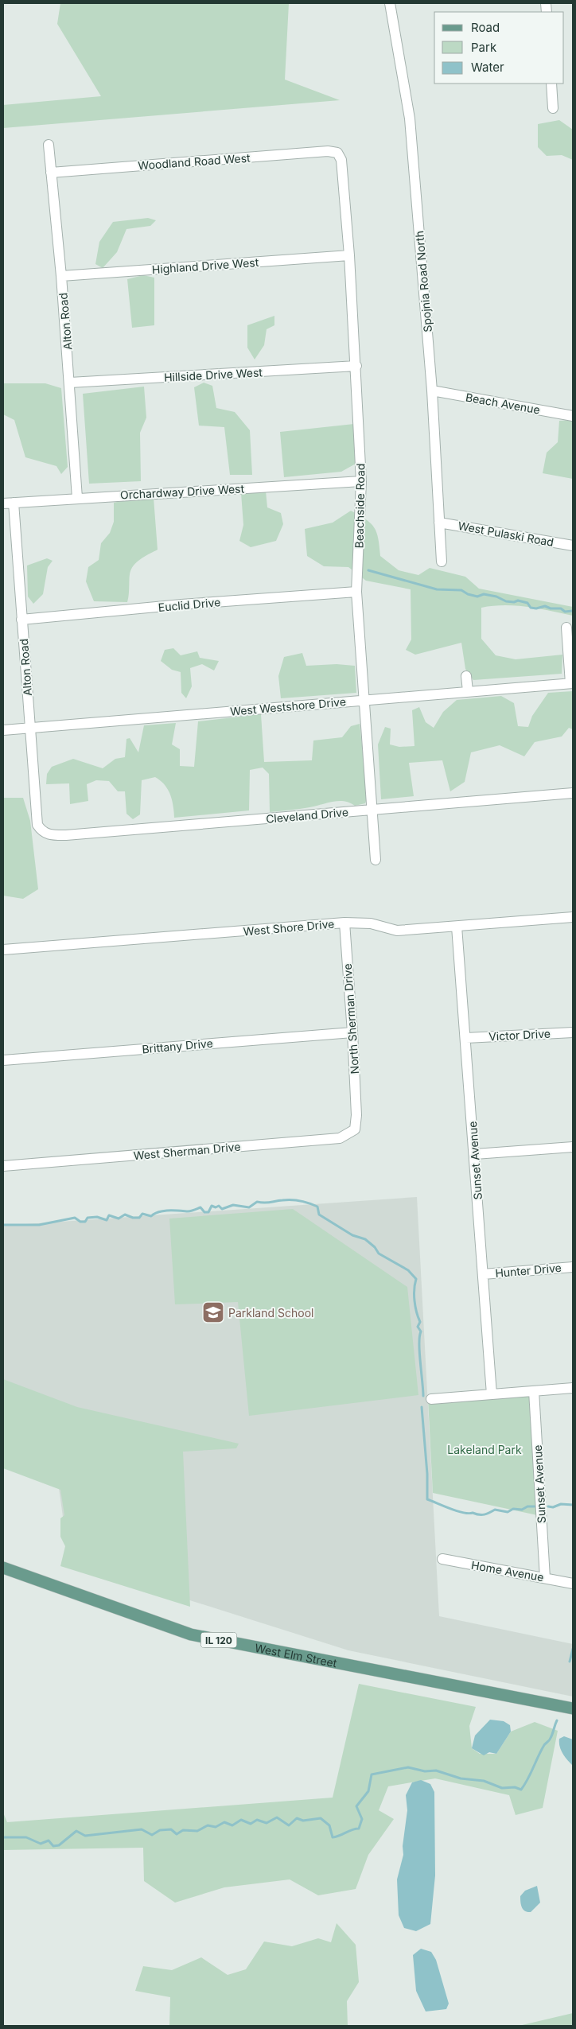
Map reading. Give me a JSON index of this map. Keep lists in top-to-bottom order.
{
  "streets": {
    "main road": ["IL 120", "West Elm Street"],
    "street": [
      "Woodland Road West",
      "Highland Drive West",
      "Spojnia Road North",
      "Alton Road",
      "Hillside Drive West",
      "Beach Avenue",
      "Orchardway Drive West",
      "Beachside Road",
      "West Pulaski Road",
      "Euclid Drive",
      "West Westshore Drive",
      "Cleveland Drive",
      "West Shore Drive",
      "North Sherman Drive",
      "Victor Drive",
      "Brittany Drive",
      "West Sherman Drive",
      "Sunset Avenue",
      "Hunter Drive",
      "Home Avenue"
    ]
  },
  "crossings": [
    ["Woodland Road West", "Alton Road"],
    ["Woodland Road West", "Beachside Road"],
    ["Highland Drive West", "Alton Road"],
    ["Highland Drive West", "Beachside Road"],
    ["Spojnia Road North", "Beach Avenue"],
    ["Spojnia Road North", "West Pulaski Road"],
    ["Alton Road", "Hillside Drive West"],
    ["Alton Road", "Orchardway Drive West"],
    ["Alton Road", "Euclid Drive"],
    ["Alton Road", "West Westshore Drive"],
    ["Alton Road", "Cleveland Drive"],
    ["Hillside Drive West", "Beachside Road"],
    ["Orchardway Drive West", "Beachside Road"],
    ["Beachside Road", "Euclid Drive"],
    ["Beachside Road", "West Westshore Drive"],
    ["Beachside Road", "Cleveland Drive"],
    ["West Shore Drive", "North Sherman Drive"],
    ["West Shore Drive", "Sunset Avenue"],
    ["North Sherman Drive", "Brittany Drive"],
    ["North Sherman Drive", "West Sherman Drive"],
    ["Victor Drive", "Sunset Avenue"],
    ["Sunset Avenue", "Hunter Drive"],
    ["Sunset Avenue", "Home Avenue"]
  ],
  "parks": ["Lakeland Park"],
  "places": {
    "school or university": ["Parkland School"]
  },
  "legend": ["Road", "Park", "Water"]
}
